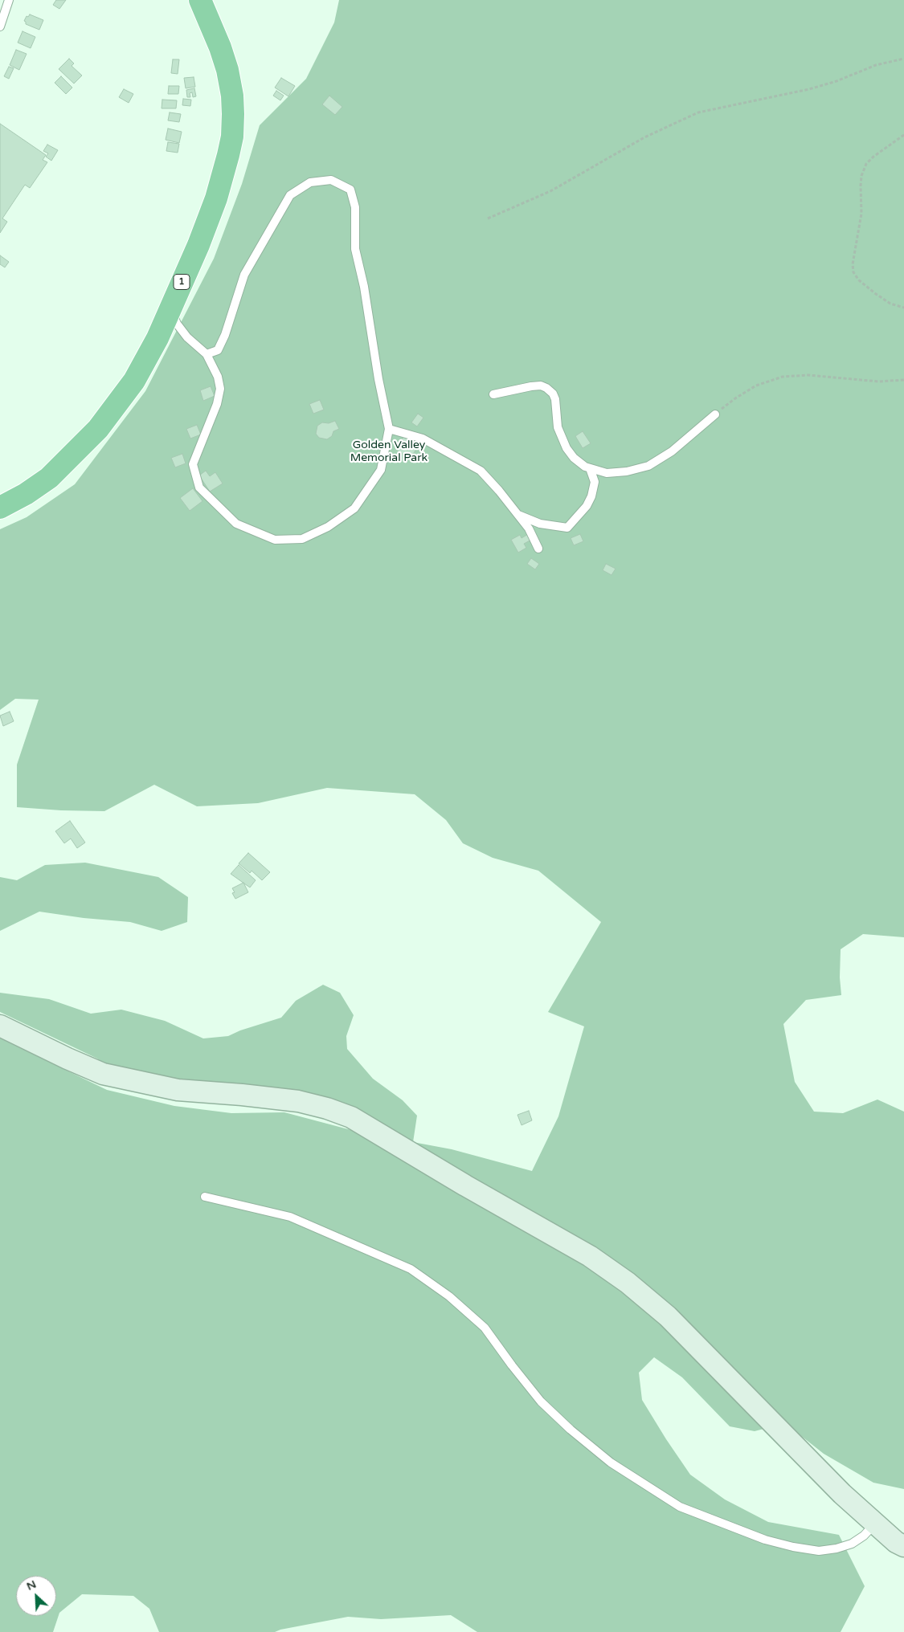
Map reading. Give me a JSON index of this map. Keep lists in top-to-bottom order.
{
  "streets": {
    "highway": ["1"]
  },
  "parks": ["Golden Valley Memorial Park"],
  "north": "top left"
}
